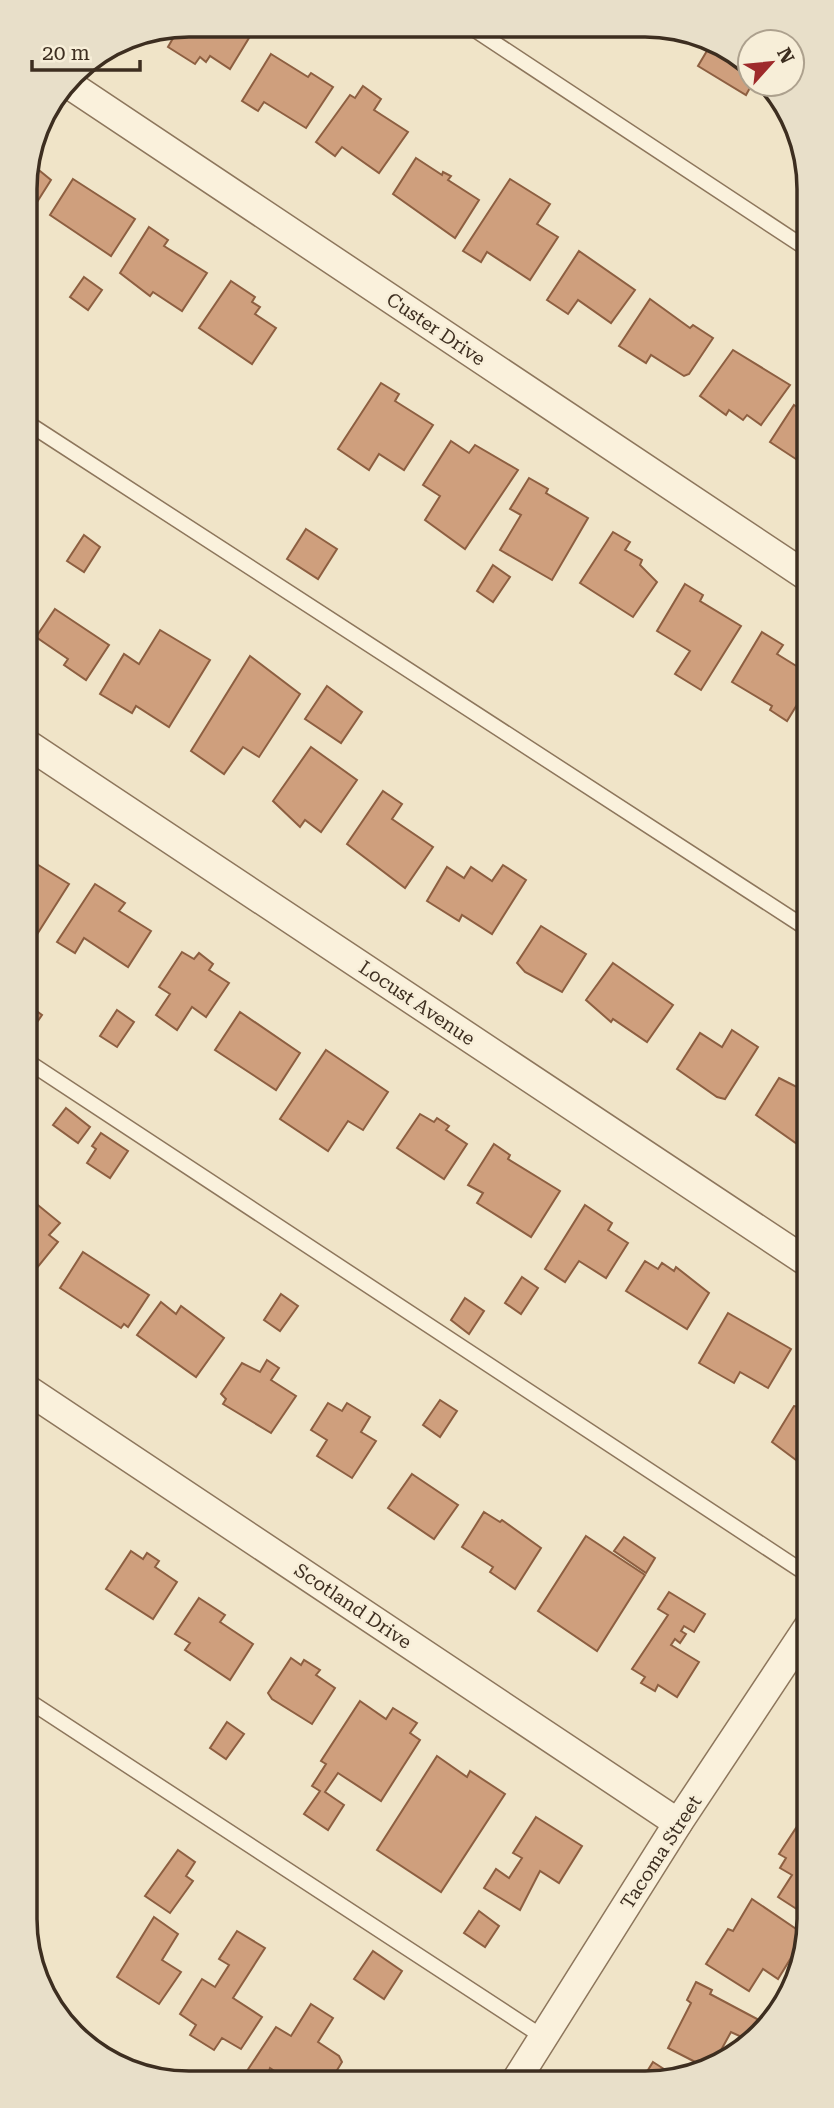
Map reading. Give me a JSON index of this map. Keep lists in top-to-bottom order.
{
  "streets": {
    "street": [
      "Custer Drive",
      "Locust Avenue",
      "Scotland Drive",
      "Tacoma Street"
    ]
  },
  "crossings": [
    ["Scotland Drive", "Tacoma Street"]
  ],
  "scale_bar": "20 m",
  "north": "top right"
}
